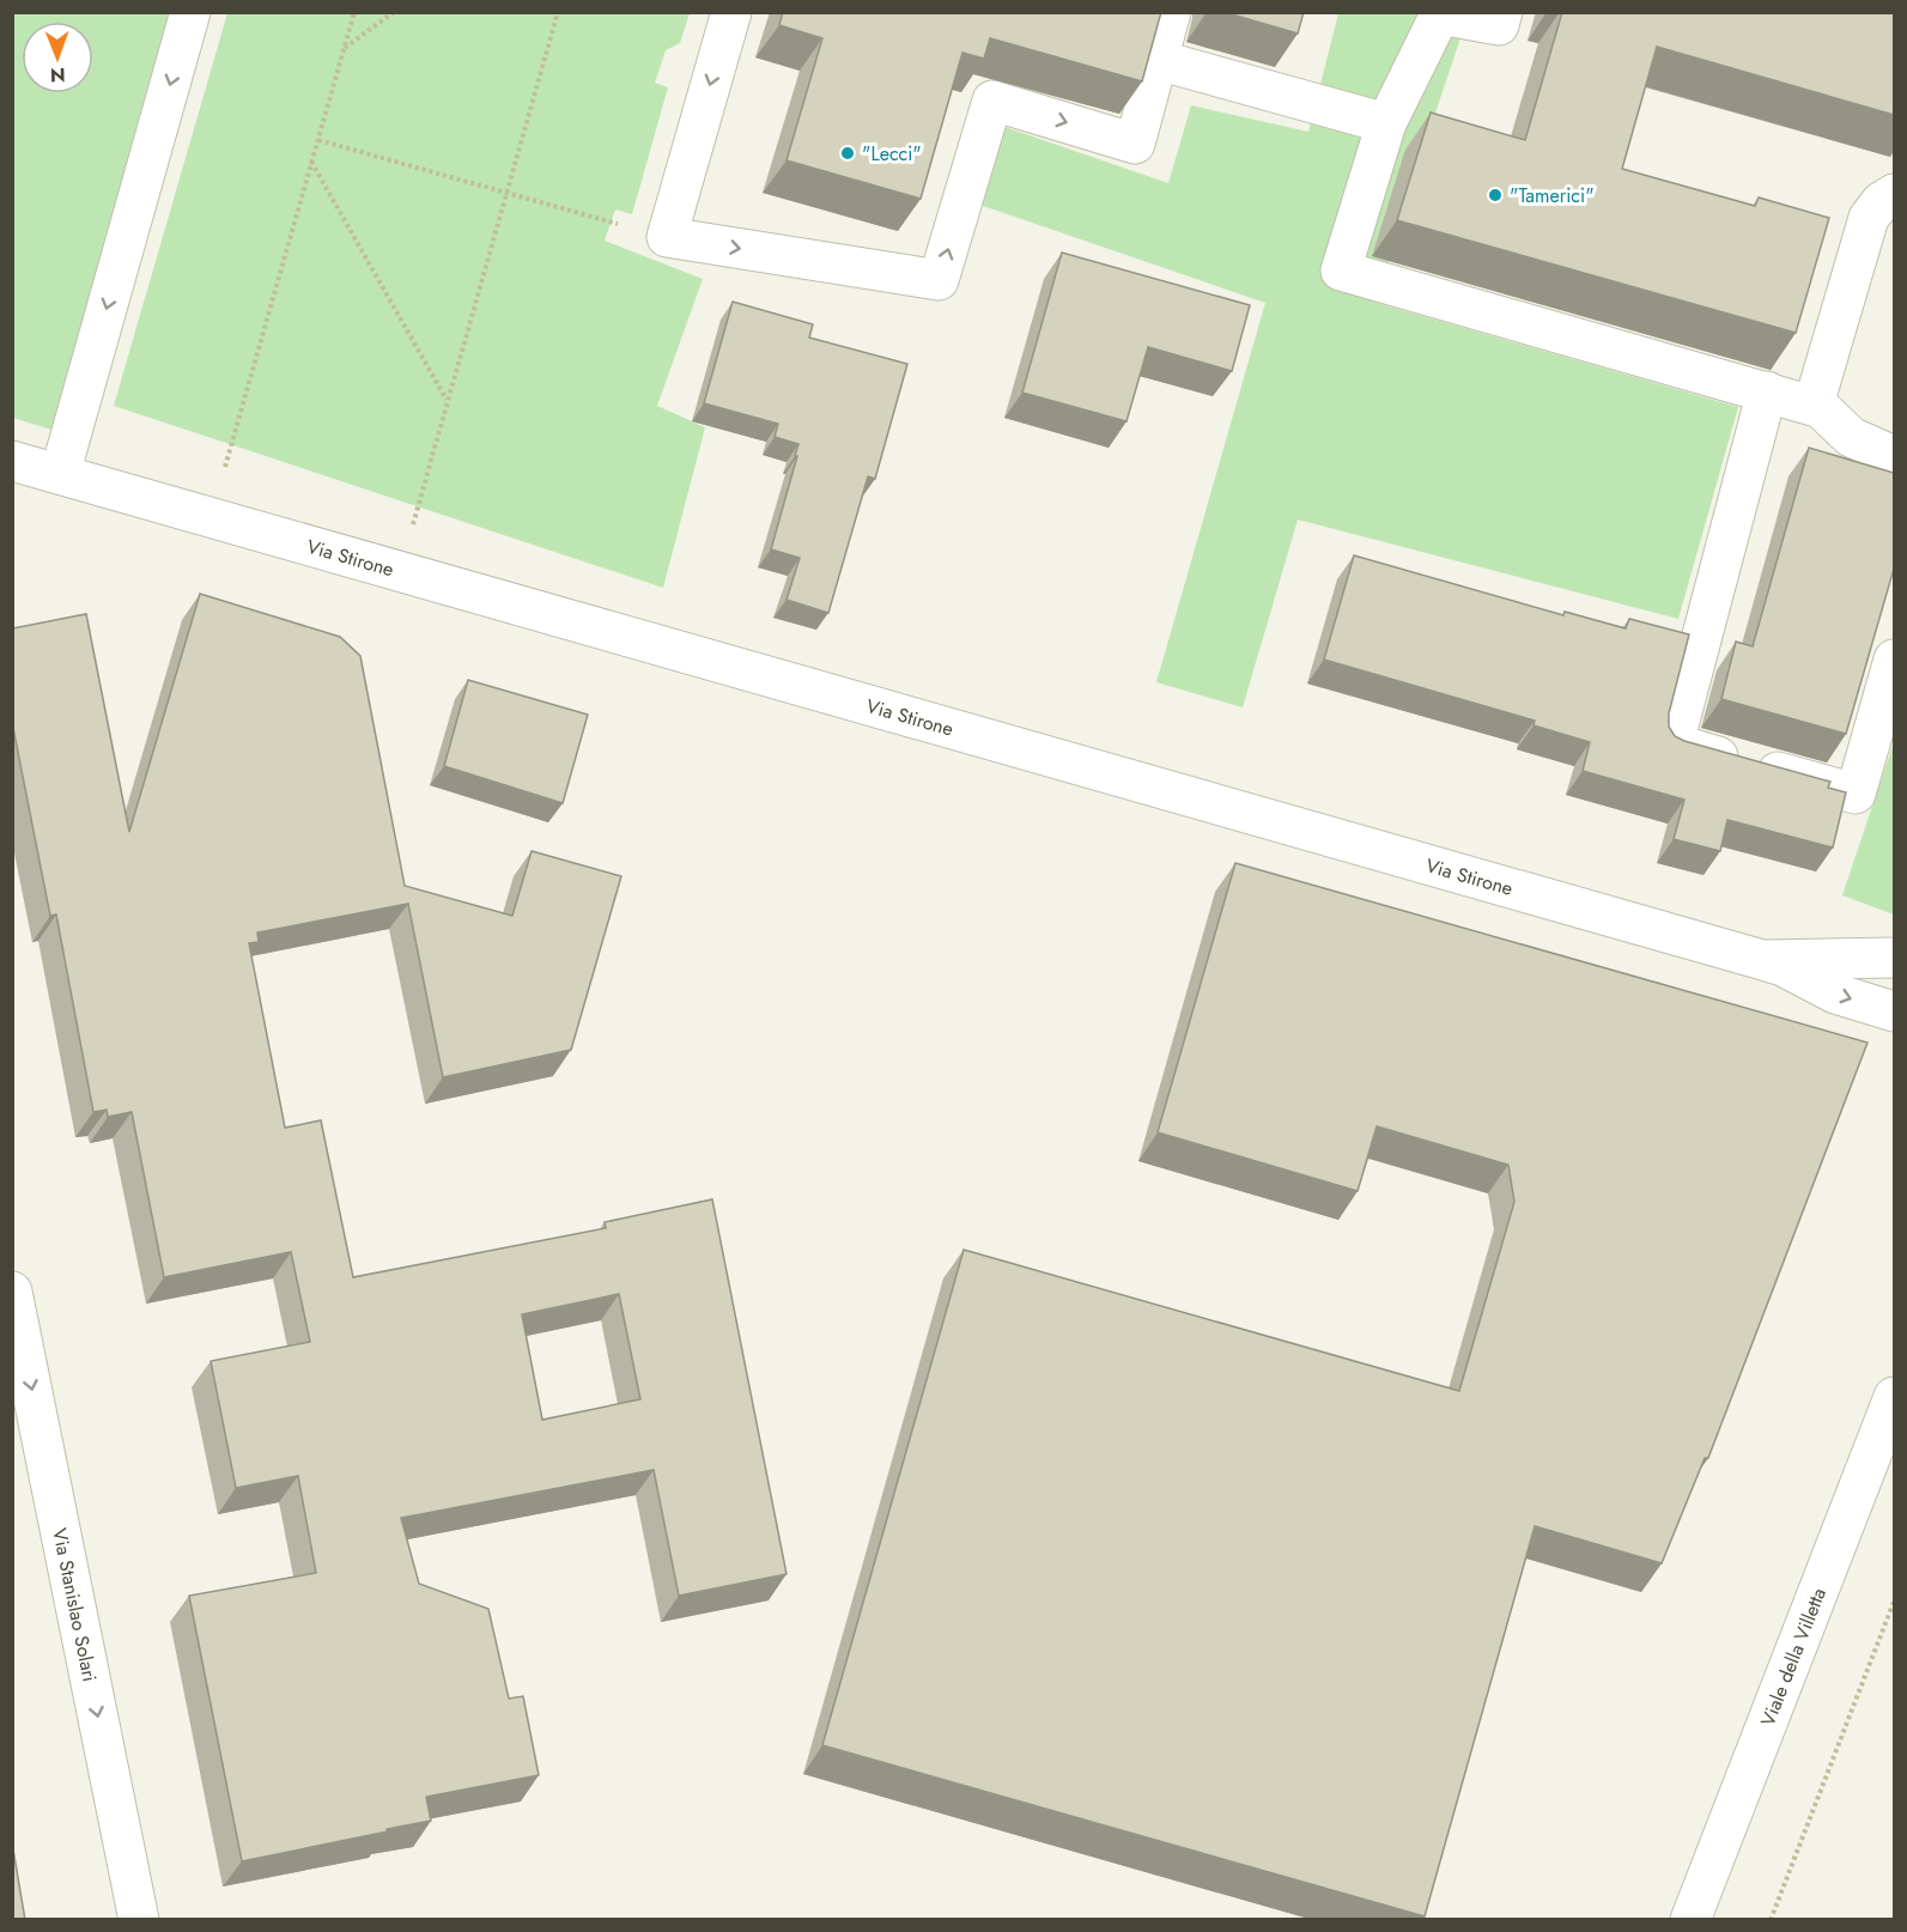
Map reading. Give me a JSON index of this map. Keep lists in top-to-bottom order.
{
  "streets": {
    "street": ["Via Stirone", "Via Stanislao Solari", "Viale della Villetta"]
  },
  "one_way": ["Via Stanislao Solari"],
  "places": ["\"Lecci\"", "\"Tamerici\""],
  "north": "bottom"
}
